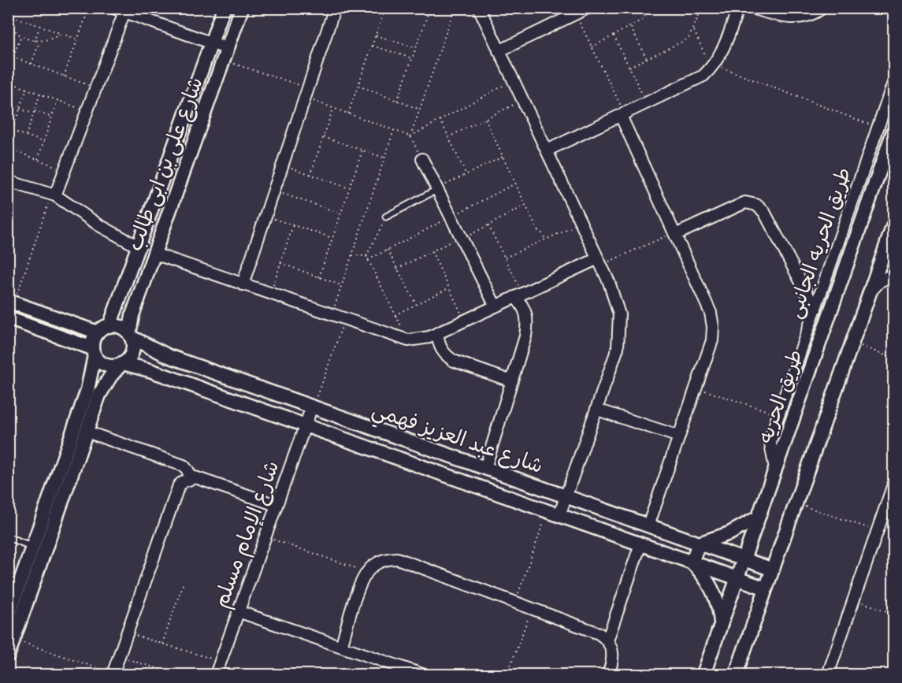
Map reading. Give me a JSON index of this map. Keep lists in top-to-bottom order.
{
  "streets": {
    "street": [
      "شارع على بن ابى طالب",
      "طريق الحريه الجانبى",
      "طريق الحريه",
      "شارع عبد العزيز فهمي",
      "شارع الإمام مسلم"
    ]
  },
  "crossings": [
    ["شارع على بن ابى طالب", "شارع عبد العزيز فهمي"],
    ["طريق الحريه الجانبى", "طريق الحريه"],
    ["طريق الحريه", "شارع عبد العزيز فهمي"],
    ["شارع عبد العزيز فهمي", "شارع الإمام مسلم"]
  ]
}
